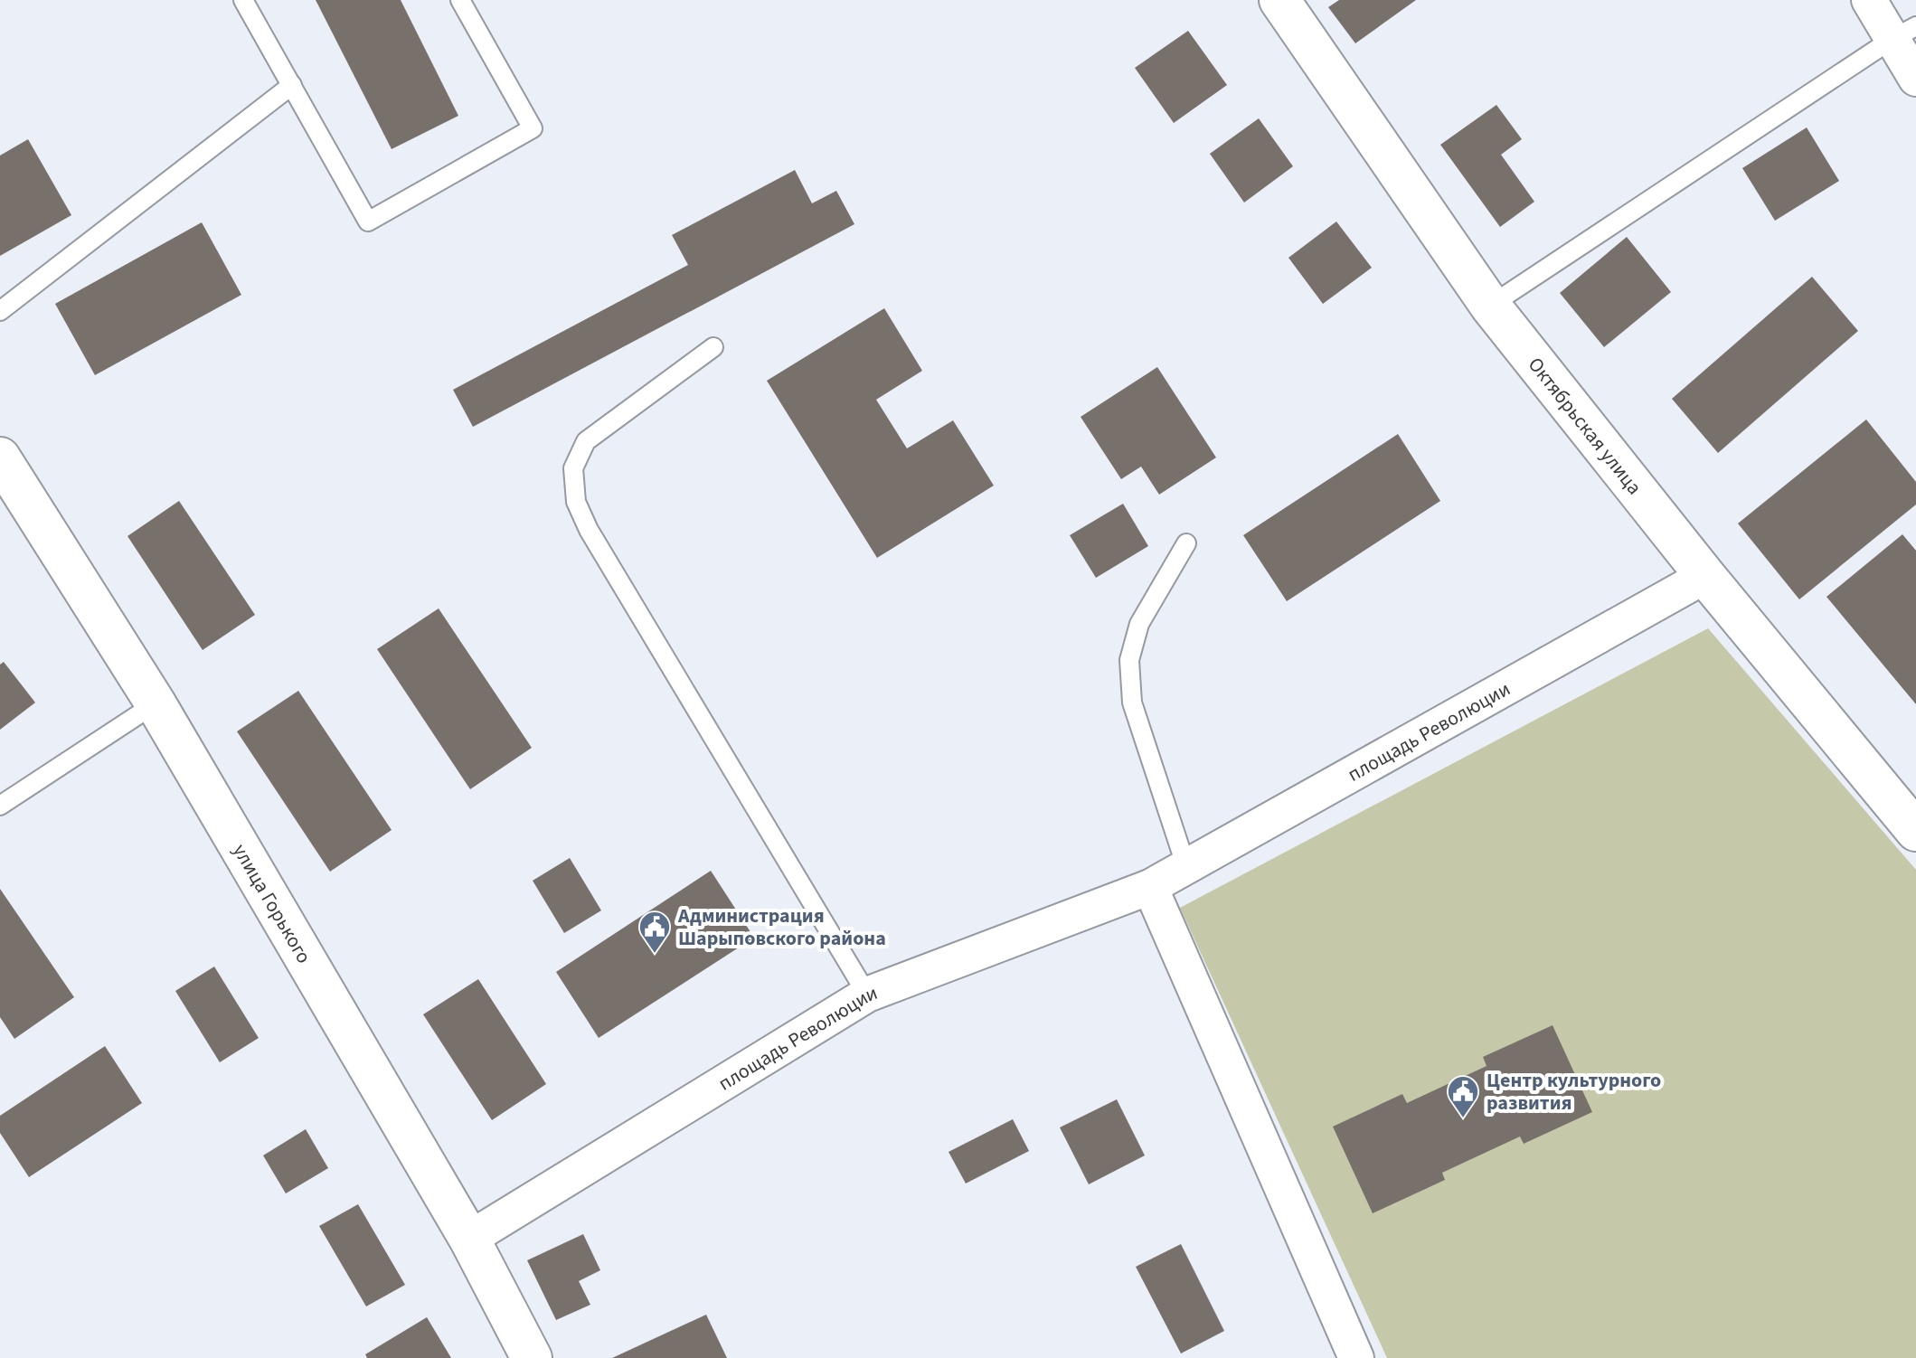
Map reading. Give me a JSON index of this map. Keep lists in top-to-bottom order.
{
  "streets": {
    "street": ["Октябрьская улица", "площадь Революции", "улица Горького"]
  },
  "crossings": [
    ["Октябрьская улица", "площадь Революции"],
    ["площадь Революции", "улица Горького"]
  ],
  "places": {
    "public building": ["Администрация Шарыповского района", "Центр культурного развития"]
  }
}
